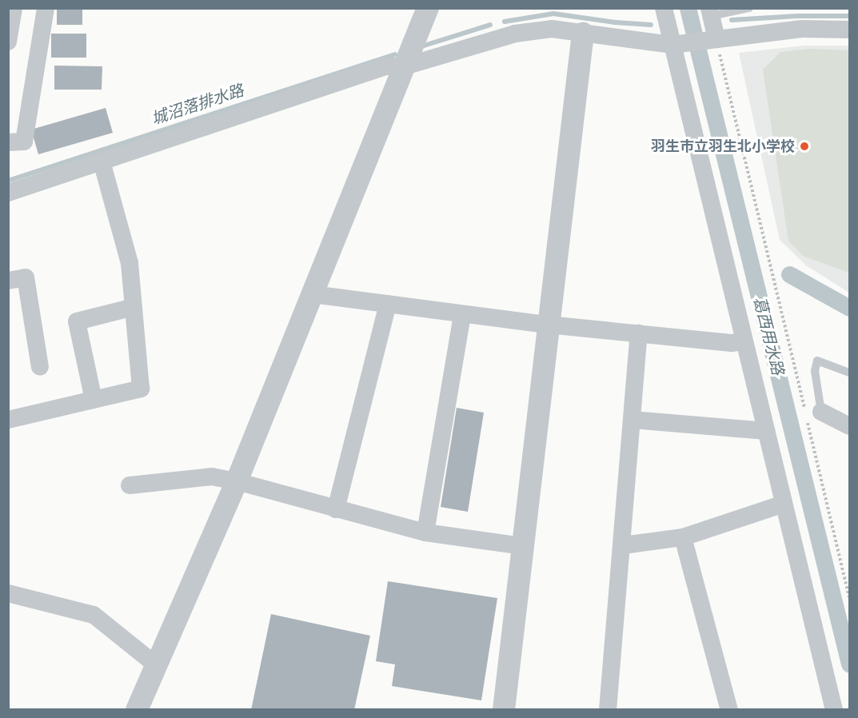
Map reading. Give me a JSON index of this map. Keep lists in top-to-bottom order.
{
  "water": ["城沼落排水路", "葛西用水路"],
  "places": ["羽生市立羽生北小学校"]
}
